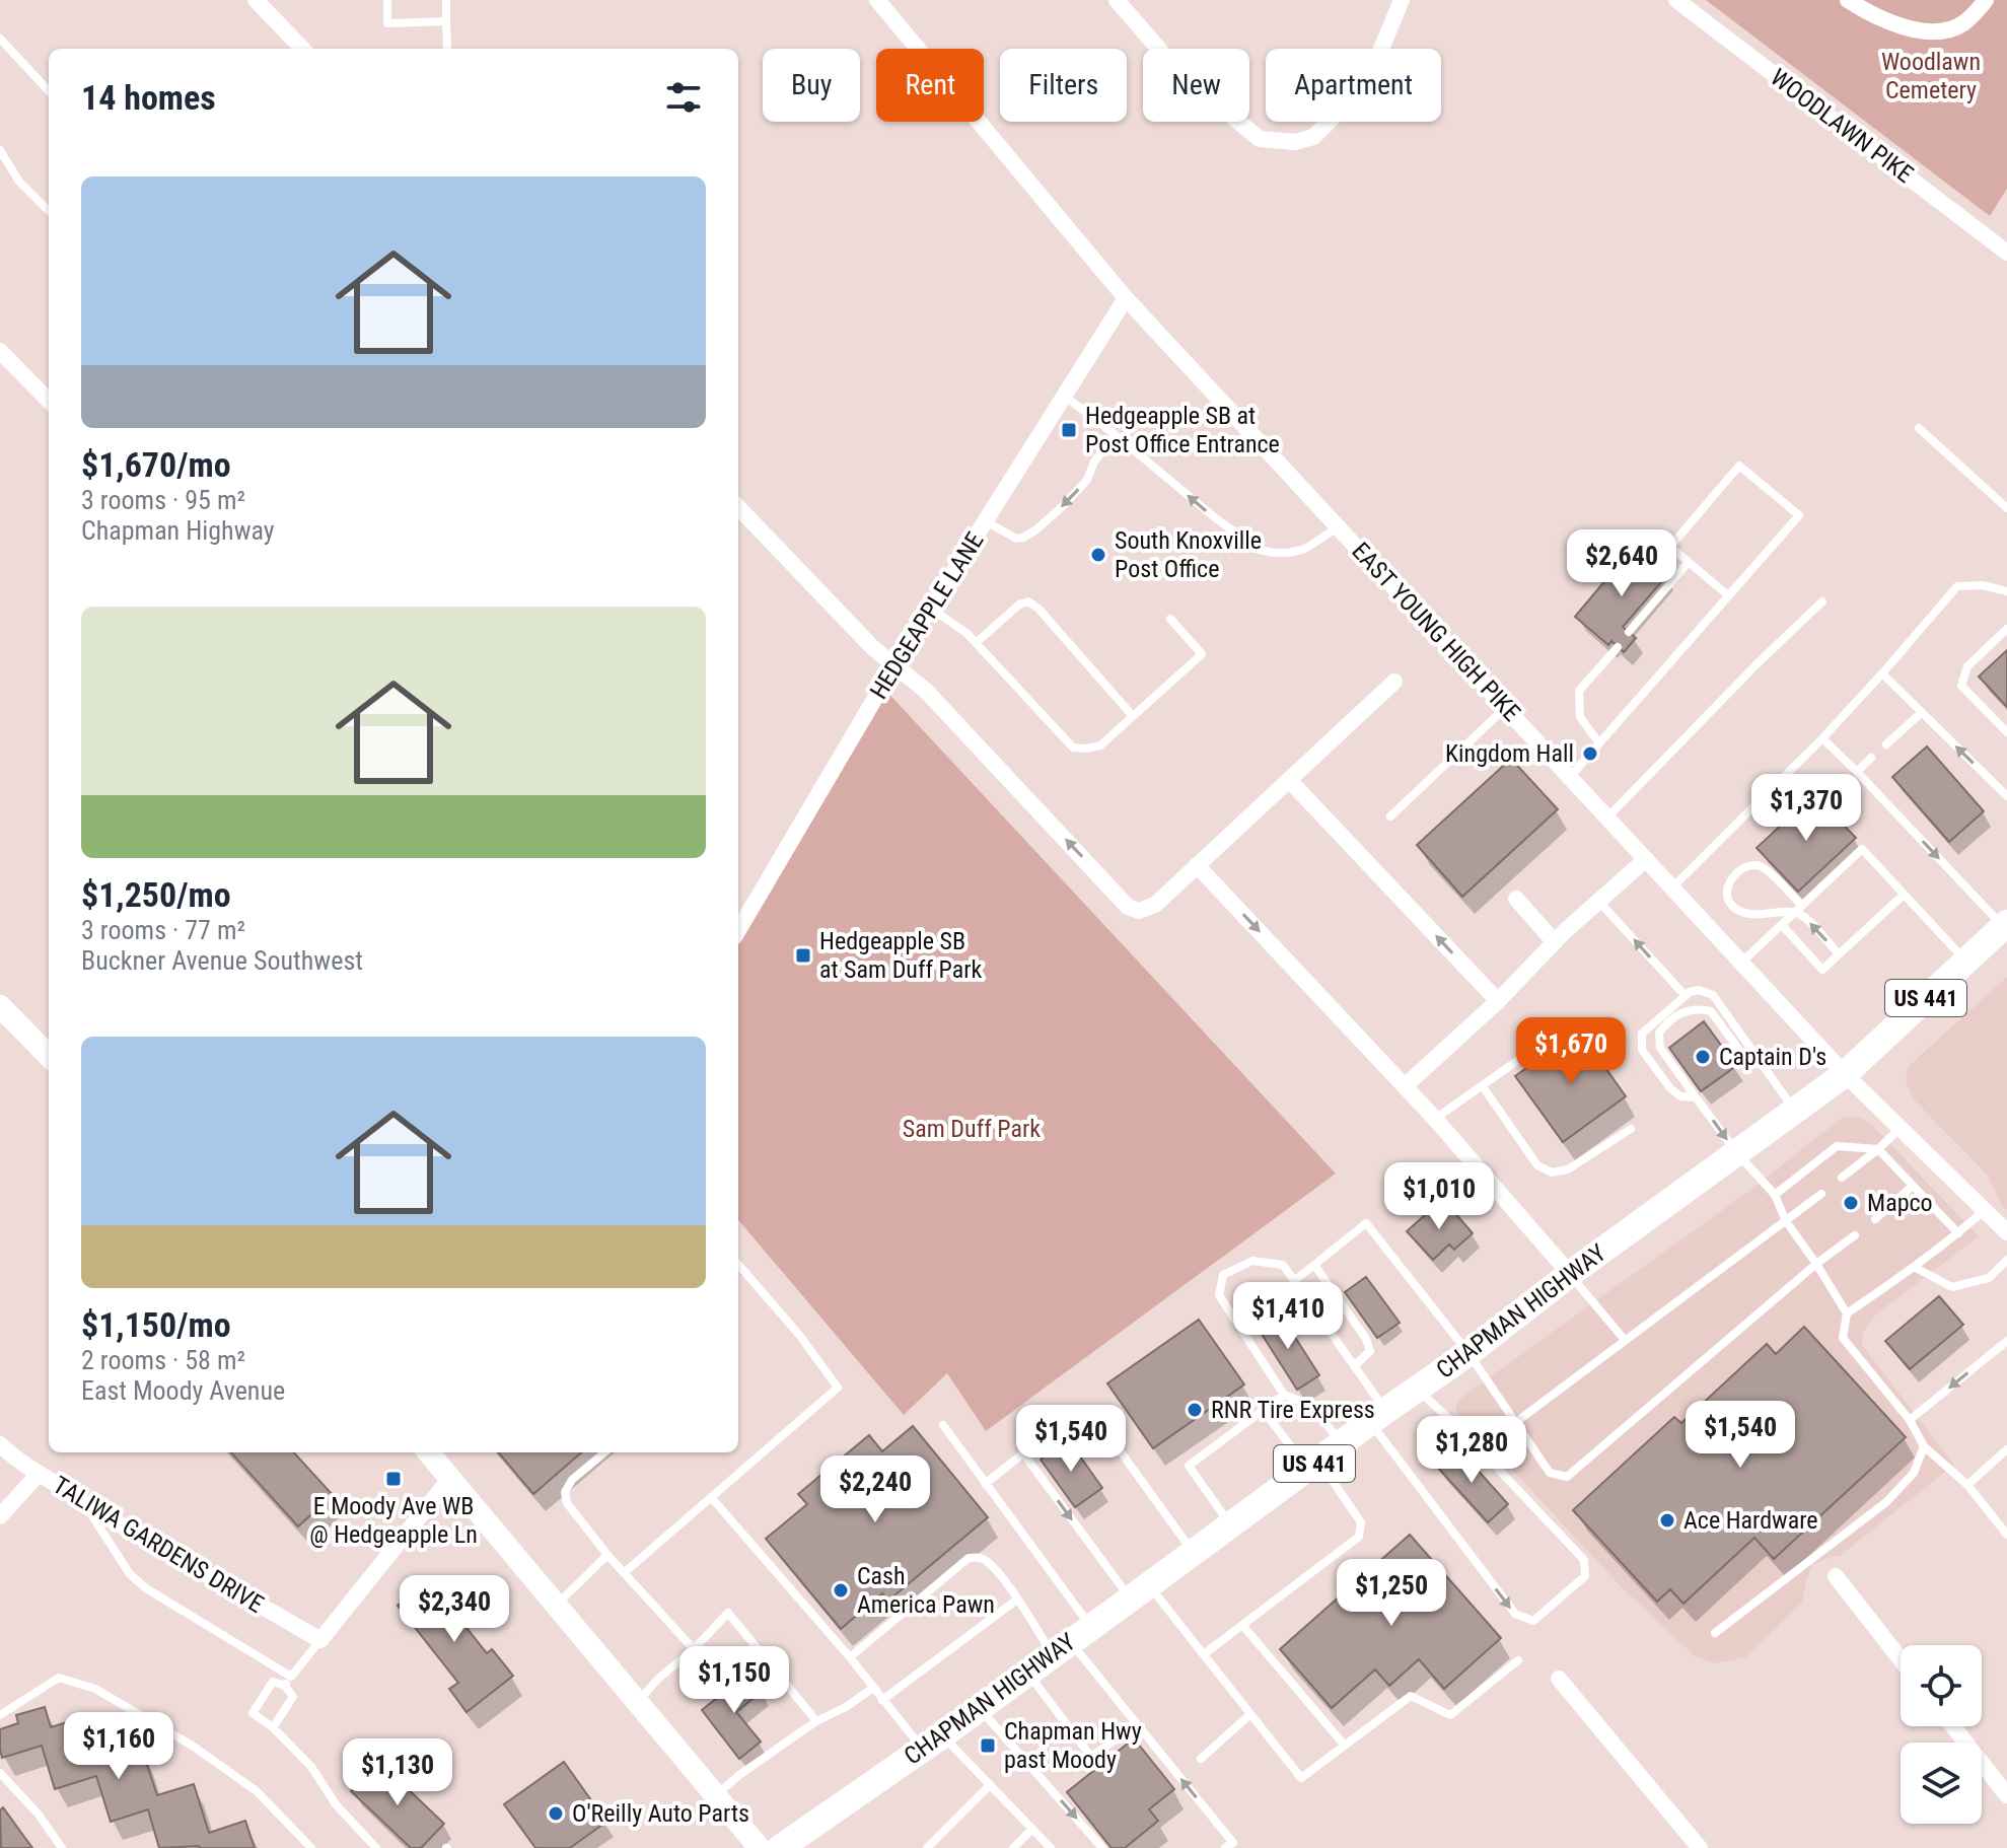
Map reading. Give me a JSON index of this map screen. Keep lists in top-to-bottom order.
{
  "streets": {
    "highway": ["US 441", "CHAPMAN HIGHWAY"],
    "street": [
      "WOODLAWN PIKE",
      "HEDGEAPPLE LANE",
      "EAST YOUNG HIGH PIKE",
      "TALIWA GARDENS DRIVE"
    ]
  },
  "crossings": [
    ["HEDGEAPPLE LANE", "EAST YOUNG HIGH PIKE"],
    ["EAST YOUNG HIGH PIKE", "CHAPMAN HIGHWAY"]
  ],
  "parks": ["Woodlawn Cemetery", "Sam Duff Park"],
  "places": {
    "transit": [
      "Hedgeapple SB at Post Office Entrance",
      "Hedgeapple SB at Sam Duff Park",
      "E Moody Ave WB @ Hedgeapple Ln",
      "Chapman Hwy past Moody"
    ],
    "other": [
      "South Knoxville Post Office",
      "Kingdom Hall",
      "Captain D's",
      "Mapco",
      "RNR Tire Express",
      "Ace Hardware",
      "Cash America Pawn",
      "O'Reilly Auto Parts"
    ]
  },
  "page": {
    "chip": [
      "Buy",
      "Rent",
      "Filters",
      "New",
      "Apartment"
    ],
    "heading": "14 homes",
    "list": [
      {
        "name": "$1,670/mo",
        "note": "3 rooms · 95 m² · Chapman Highway"
      },
      {
        "name": "$1,250/mo",
        "note": "3 rooms · 77 m² · Buckner Avenue Southwest"
      },
      {
        "name": "$1,150/mo",
        "note": "2 rooms · 58 m² · East Moody Avenue"
      }
    ],
    "price": [
      "$2,640",
      "$1,370",
      "$1,670",
      "$1,010",
      "$1,410",
      "$1,540",
      "$1,540",
      "$1,280",
      "$2,240",
      "$1,250",
      "$2,340",
      "$1,150",
      "$1,160",
      "$1,130"
    ]
  }
}
